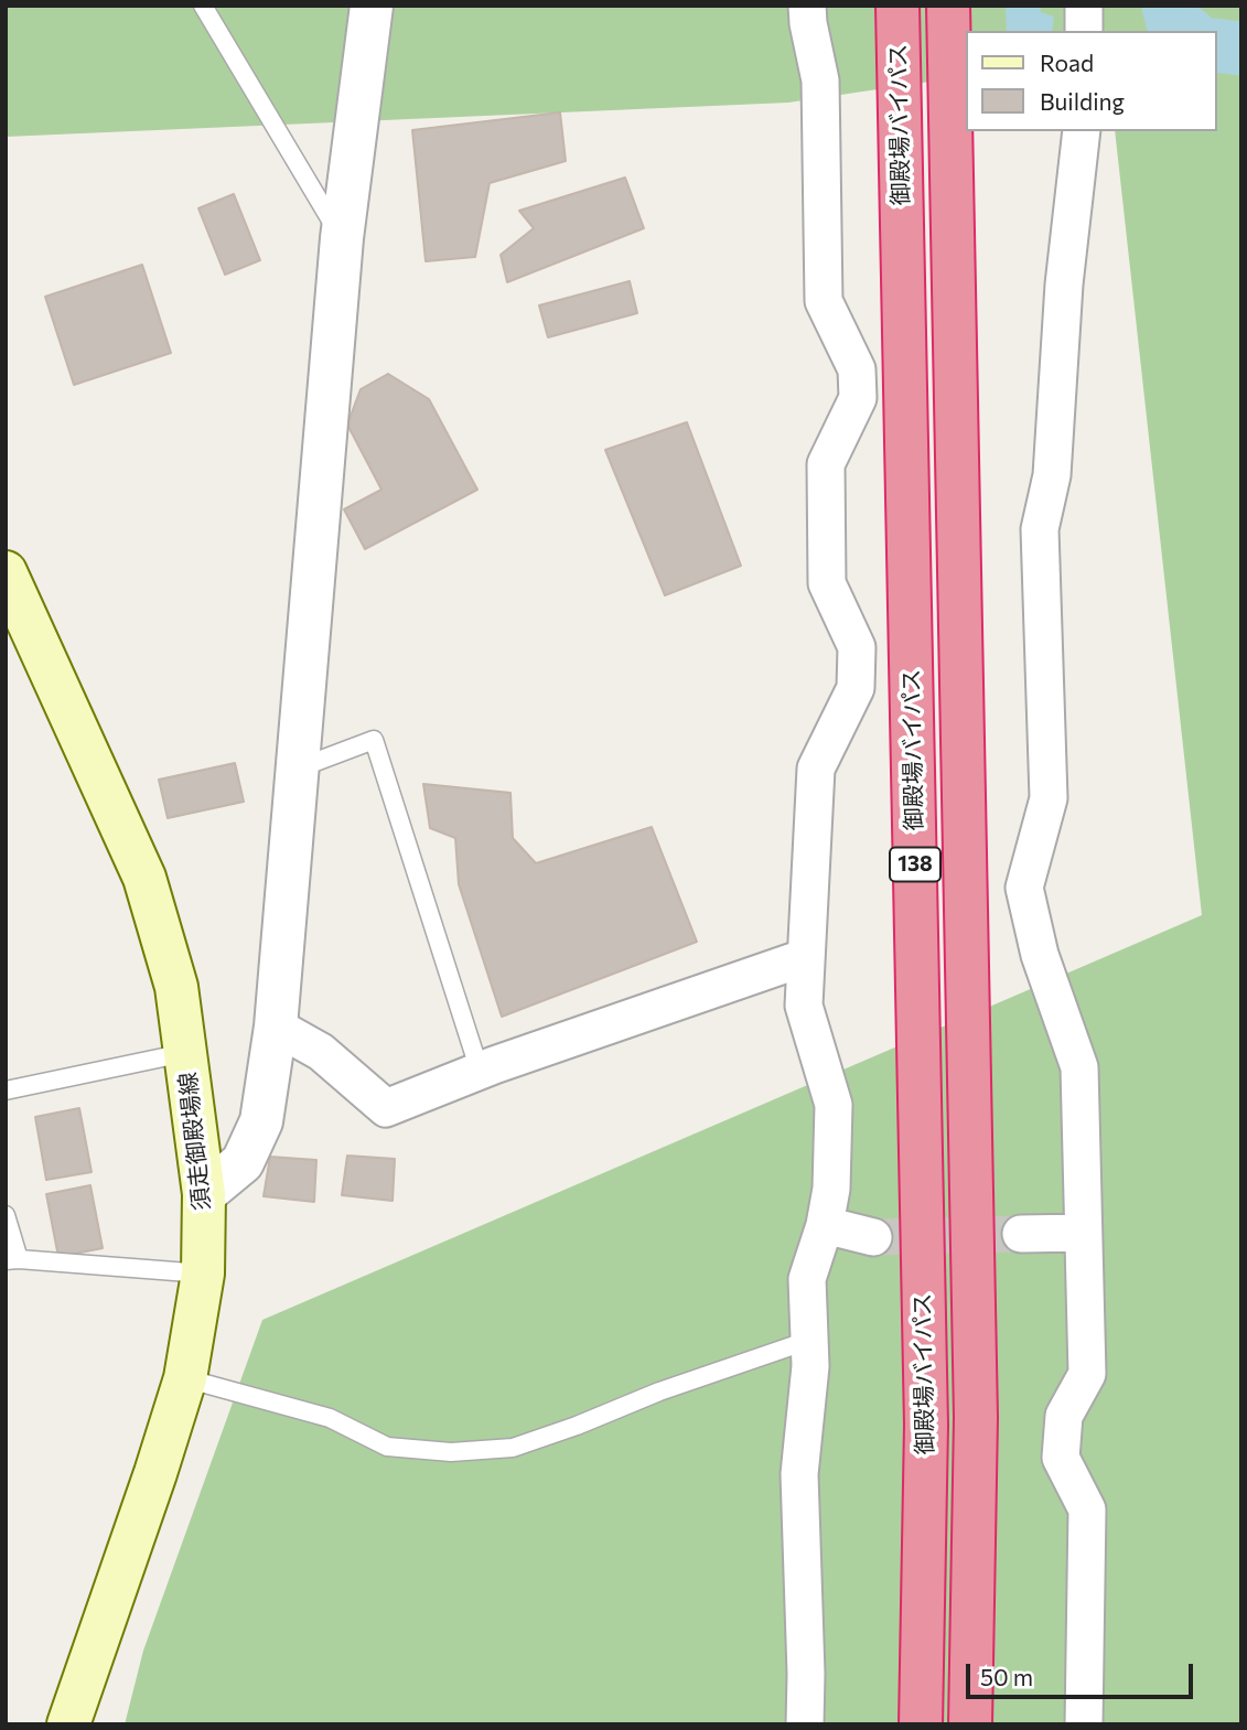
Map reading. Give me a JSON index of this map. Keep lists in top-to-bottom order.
{
  "streets": {
    "highway": ["御殿場バイパス", "138"],
    "main road": ["須走御殿場線"]
  },
  "legend": ["Road", "Building"],
  "scale_bar": "50 m"
}
